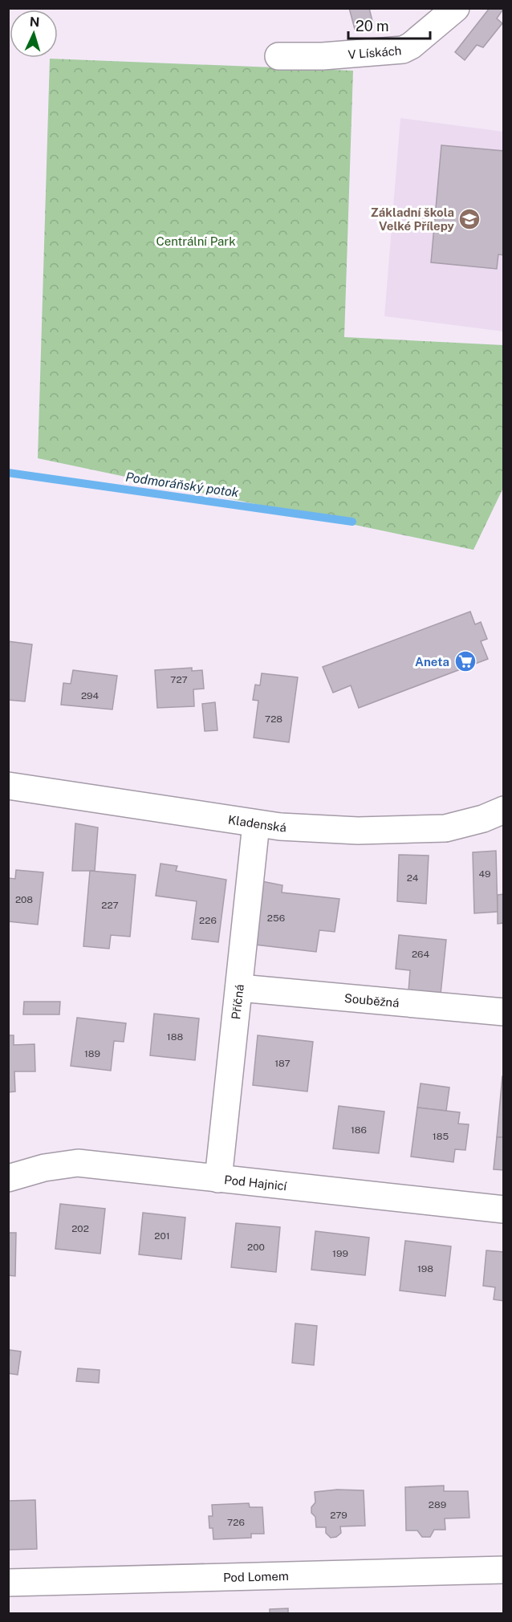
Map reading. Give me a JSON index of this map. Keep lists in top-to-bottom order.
{
  "streets": {
    "street": [
      "V Lískách",
      "Kladenská",
      "Souběžná",
      "Příčná",
      "Pod Hajnicí",
      "Pod Lomem"
    ]
  },
  "crossings": [
    ["Kladenská", "Příčná"],
    ["Souběžná", "Příčná"],
    ["Příčná", "Pod Hajnicí"]
  ],
  "water": ["Podmoráňský potok"],
  "parks": ["Centrální Park"],
  "places": {
    "school or university": ["Základní škola Velké Přílepy"],
    "supermarket": ["Aneta"]
  },
  "house_numbers": [
    "727",
    "294",
    "728",
    "49",
    "24",
    "208",
    "227",
    "256",
    "226",
    "264",
    "188",
    "189",
    "187",
    "186",
    "185",
    "202",
    "201",
    "200",
    "199",
    "198",
    "289",
    "279",
    "726"
  ],
  "scale_bar": "20 m",
  "north": "top"
}
